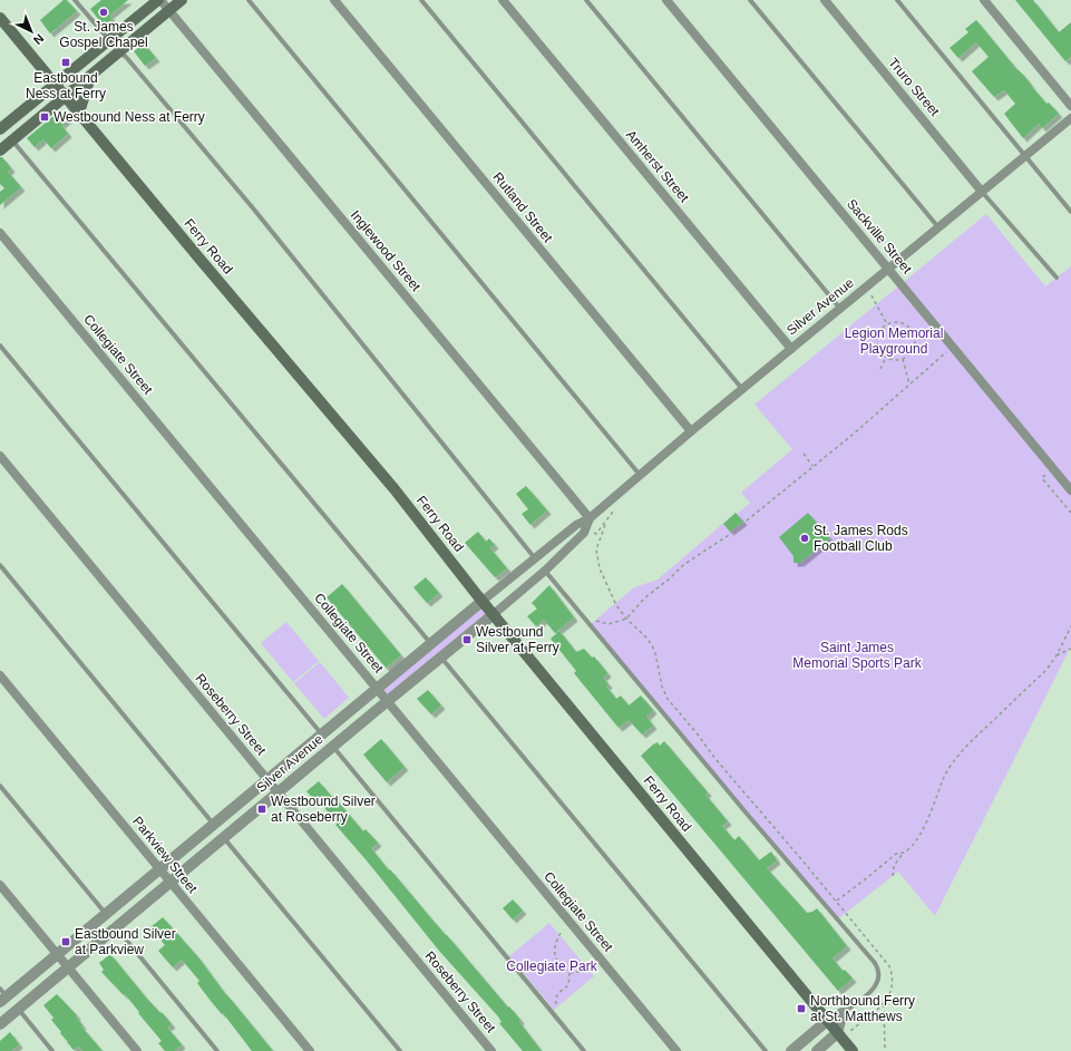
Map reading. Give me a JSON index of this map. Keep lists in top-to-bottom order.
{
  "streets": {
    "main road": ["Ferry Road"],
    "street": [
      "Truro Street",
      "Amherst Street",
      "Rutland Street",
      "Sackville Street",
      "Inglewood Street",
      "Silver Avenue",
      "Collegiate Street",
      "Roseberry Street",
      "Parkview Street"
    ]
  },
  "crossings": [
    ["Truro Street", "Silver Avenue"],
    ["Amherst Street", "Silver Avenue"],
    ["Rutland Street", "Silver Avenue"],
    ["Sackville Street", "Silver Avenue"],
    ["Ferry Road", "Silver Avenue"],
    ["Inglewood Street", "Silver Avenue"],
    ["Silver Avenue", "Collegiate Street"],
    ["Silver Avenue", "Roseberry Street"],
    ["Silver Avenue", "Parkview Street"]
  ],
  "parks": ["Legion Memorial Playground", "Saint James Memorial Sports Park", "Collegiate Park"],
  "places": {
    "other": ["St. James Gospel Chapel", "St. James Rods Football Club"],
    "transit": [
      "Eastbound Ness at Ferry",
      "Westbound Ness at Ferry",
      "Westbound Silver at Ferry",
      "Westbound Silver at Roseberry",
      "Eastbound Silver at Parkview",
      "Northbound Ferry at St. Matthews"
    ]
  },
  "north": "bottom right"
}
